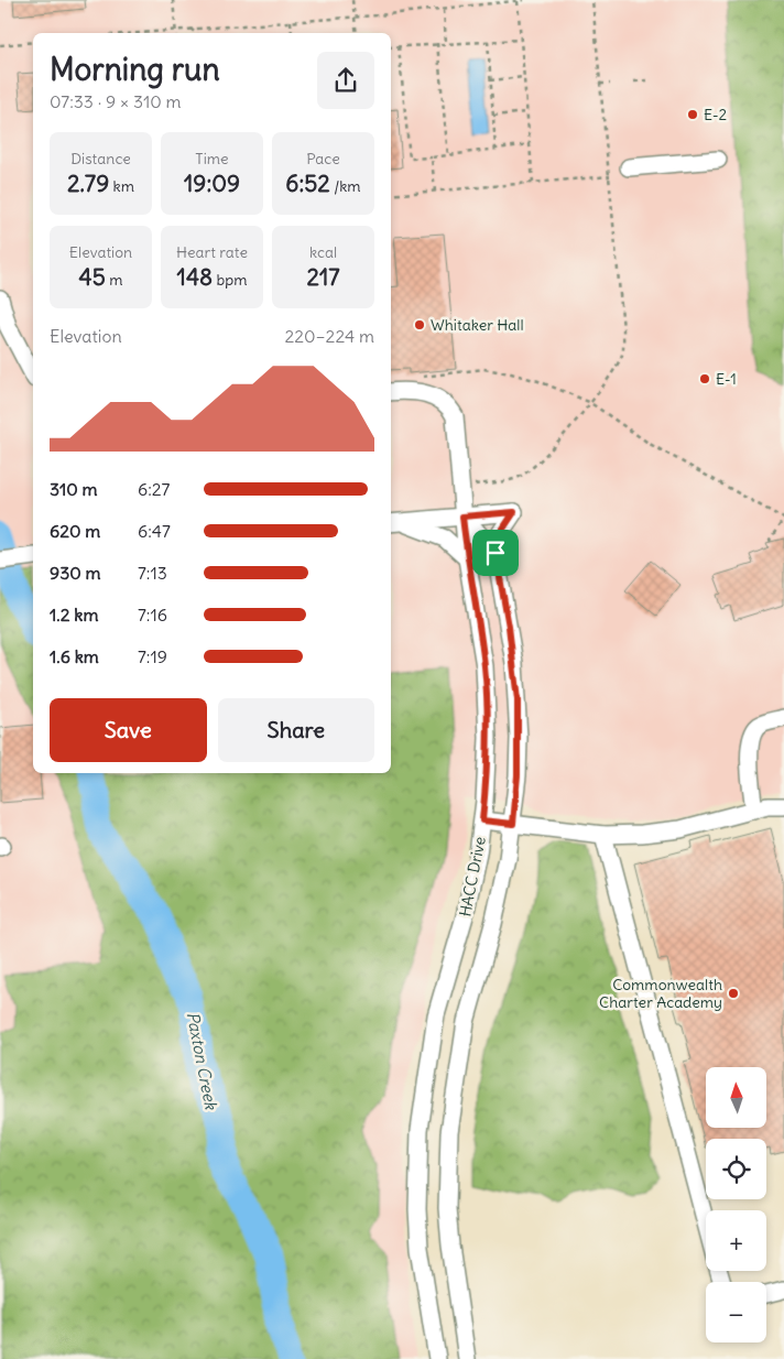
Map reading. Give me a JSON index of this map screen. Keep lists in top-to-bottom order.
{
  "streets": {
    "street": ["HACC Drive"]
  },
  "water": ["Paxton Creek"],
  "places": [
    "E-2",
    "Whitaker Hall",
    "E-1",
    "Commonwealth Charter Academy"
  ],
  "north": "top",
  "page": {
    "heading": ["Morning run", "07:33 · 9 × 310 m"],
    "stats": [
      ["Distance", "2.79 km"],
      ["Time", "19:09"],
      ["Pace", "6:52 /km"],
      ["Elevation", "45 m"],
      ["Heart rate", "148 bpm"],
      ["kcal", "217"]
    ],
    "chart": ["Elevation", "220–224 m"],
    "list": [
      {
        "name": "310 m",
        "note": "6:27"
      },
      {
        "name": "620 m",
        "note": "6:47"
      },
      {
        "name": "930 m",
        "note": "7:13"
      },
      {
        "name": "1.2 km",
        "note": "7:16"
      },
      {
        "name": "1.6 km",
        "note": "7:19"
      }
    ],
    "buttons": ["Save", "Share"],
    "map_buttons": ["+", "−"]
  }
}
